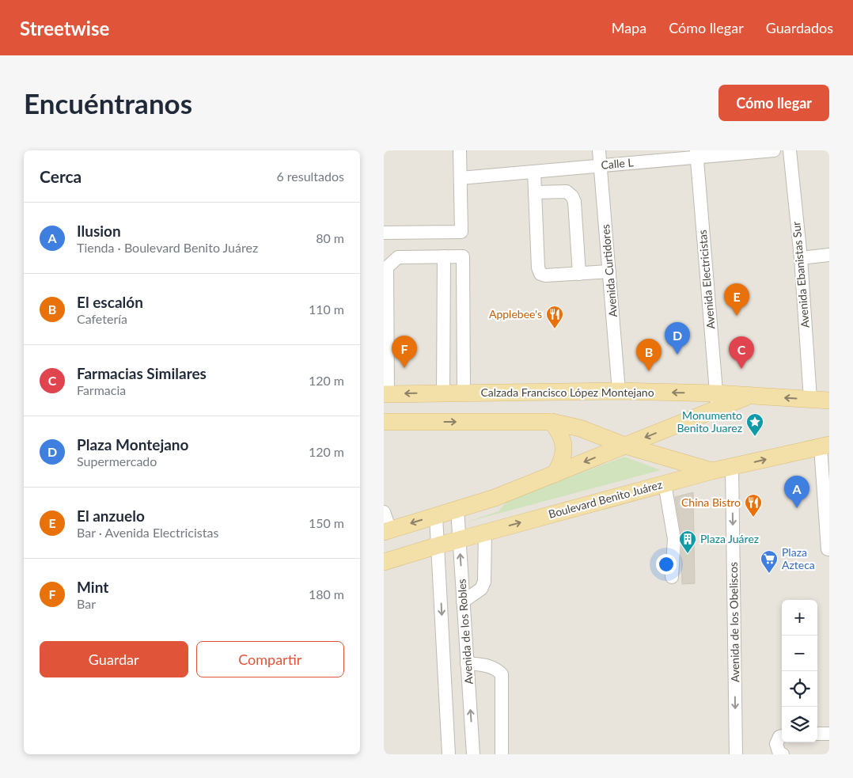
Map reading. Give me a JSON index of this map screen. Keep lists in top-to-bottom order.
{
  "streets": {
    "main road": ["Calzada Francisco López Montejano", "Boulevard Benito Juárez"],
    "street": [
      "Calle L",
      "Avenida Curtidores",
      "Avenida Ebanistas Sur",
      "Avenida Electricistas",
      "Avenida de los Obeliscos",
      "Avenida de los Robles"
    ]
  },
  "crossings": [
    ["Calle L", "Avenida Curtidores"],
    ["Calle L", "Avenida Electricistas"],
    ["Avenida Curtidores", "Calzada Francisco López Montejano"],
    ["Avenida Electricistas", "Calzada Francisco López Montejano"],
    ["Boulevard Benito Juárez", "Avenida de los Obeliscos"],
    ["Boulevard Benito Juárez", "Avenida de los Robles"]
  ],
  "places": {
    "restaurant": ["Applebee's", "China Bistro"],
    "place": ["Monumento Benito Juarez"],
    "building": ["Plaza Juárez"],
    "supermarket": ["Plaza Azteca"]
  },
  "page": {
    "header": "Streetwise",
    "nav": ["Mapa", "Cómo llegar", "Guardados"],
    "buttons": [
      "Cómo llegar",
      ["Guardar", "Compartir"]
    ],
    "title": "Encuéntranos",
    "heading": ["Cerca", "6 resultados"],
    "list": [
      {
        "mark": "A",
        "name": "Ilusion",
        "note": "Tienda · Boulevard Benito Juárez",
        "value": "80 m"
      },
      {
        "mark": "B",
        "name": "El escalón",
        "note": "Cafetería",
        "value": "110 m"
      },
      {
        "mark": "C",
        "name": "Farmacias Similares",
        "note": "Farmacia",
        "value": "120 m"
      },
      {
        "mark": "D",
        "name": "Plaza Montejano",
        "note": "Supermercado",
        "value": "120 m"
      },
      {
        "mark": "E",
        "name": "El anzuelo",
        "note": "Bar · Avenida Electricistas",
        "value": "150 m"
      },
      {
        "mark": "F",
        "name": "Mint",
        "note": "Bar",
        "value": "180 m"
      }
    ],
    "pins": [
      "E",
      "D",
      "F",
      "C",
      "B",
      "A"
    ],
    "map_buttons": ["+", "−"]
  }
}
